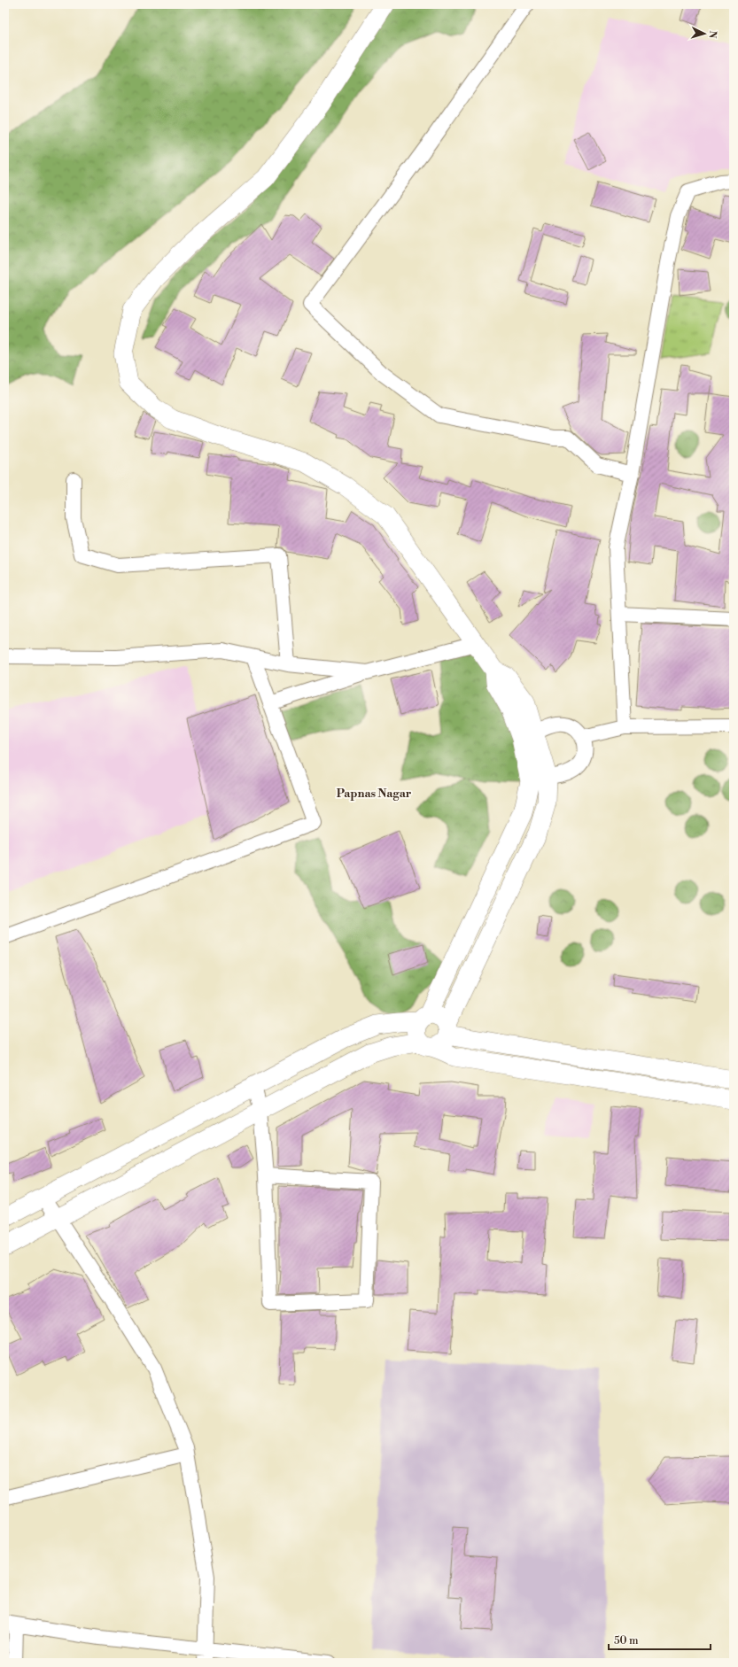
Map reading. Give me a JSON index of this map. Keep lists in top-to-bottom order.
{
  "districts": ["Papnas Nagar"],
  "scale_bar": "50 m",
  "north": "right"
}
